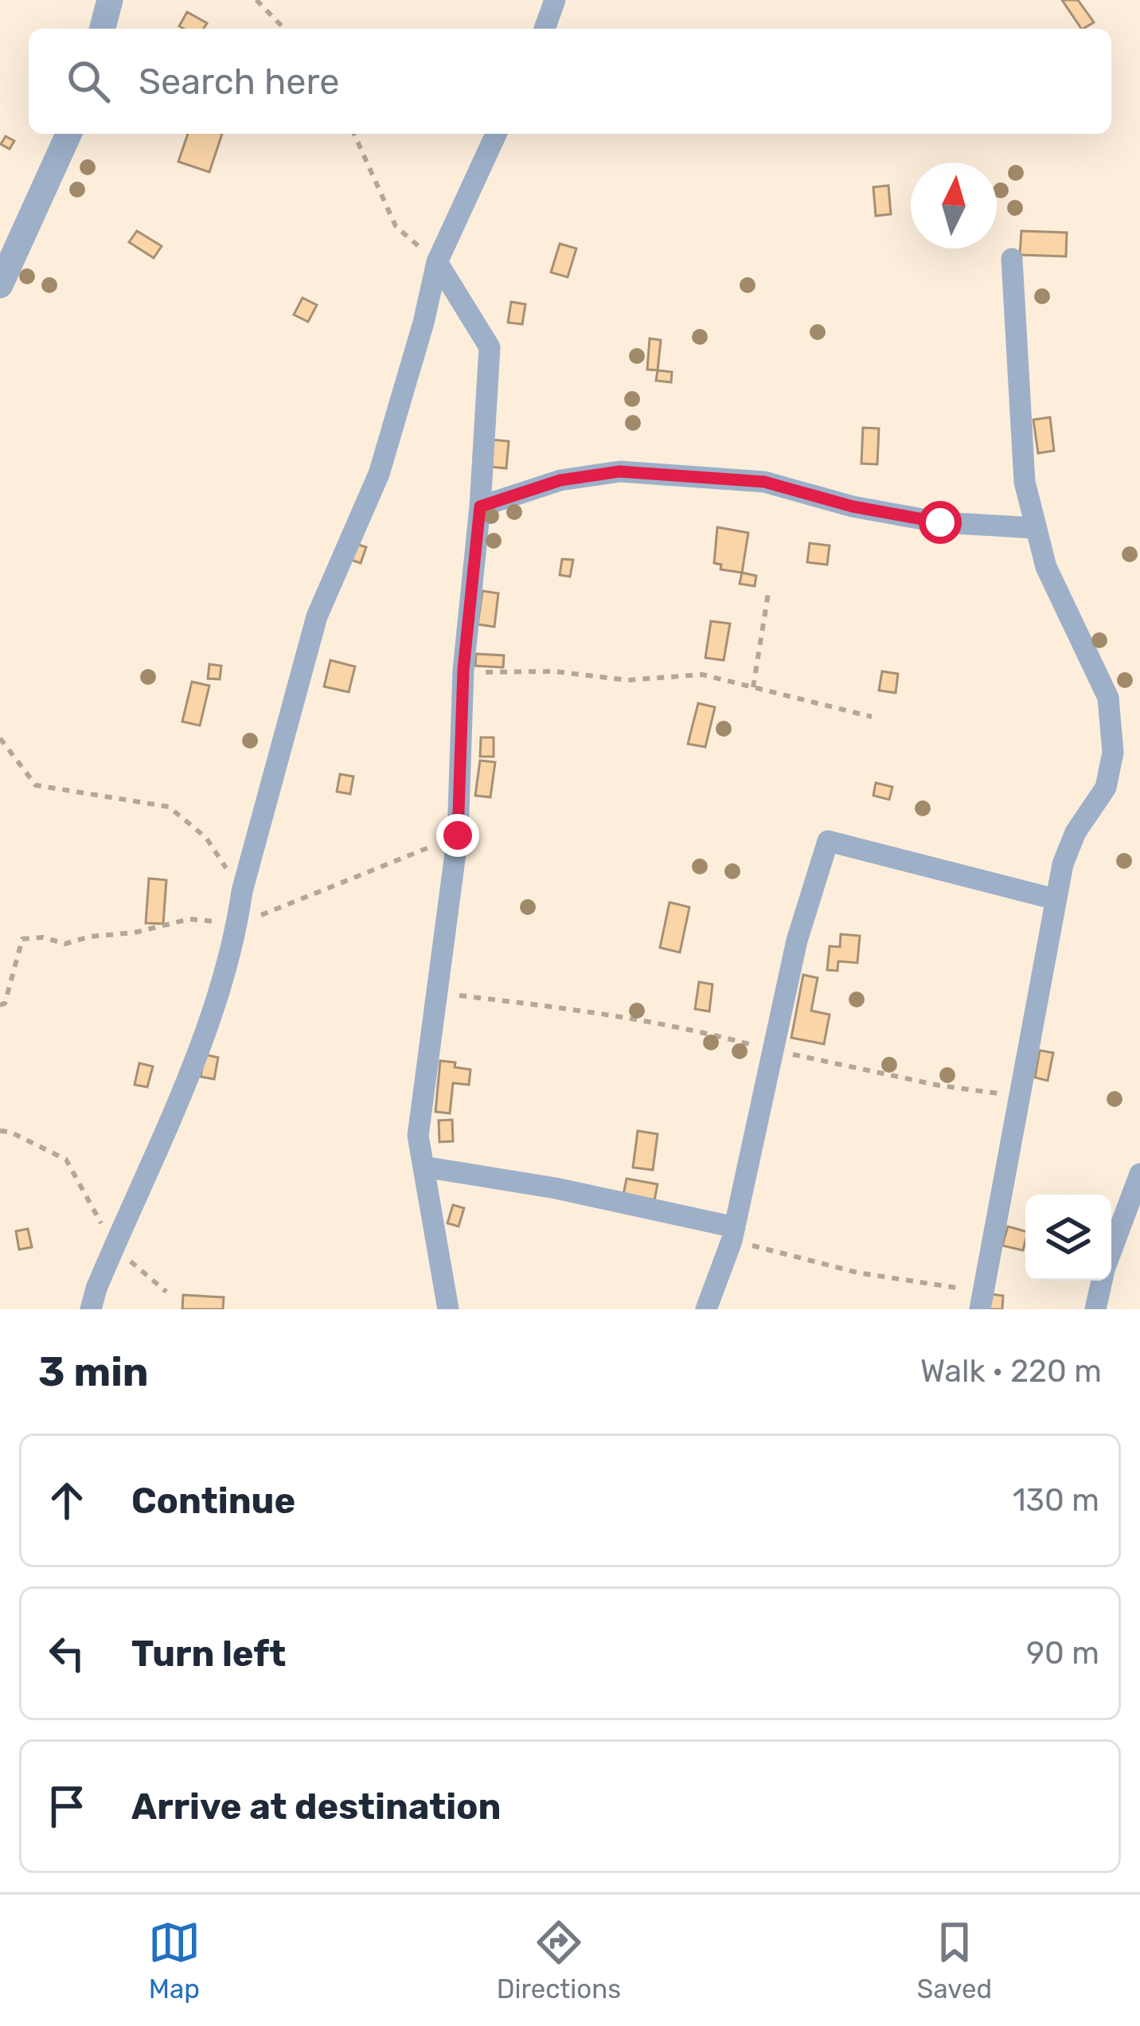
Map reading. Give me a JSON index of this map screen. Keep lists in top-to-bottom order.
{
  "north": "top",
  "page": {
    "search": "Search here",
    "heading": ["3 min", "Walk · 220 m"],
    "list": [
      ["Continue", "130 m"],
      ["Turn left", "90 m"],
      "Arrive at destination"
    ],
    "nav": ["Map", "Directions", "Saved"]
  }
}
